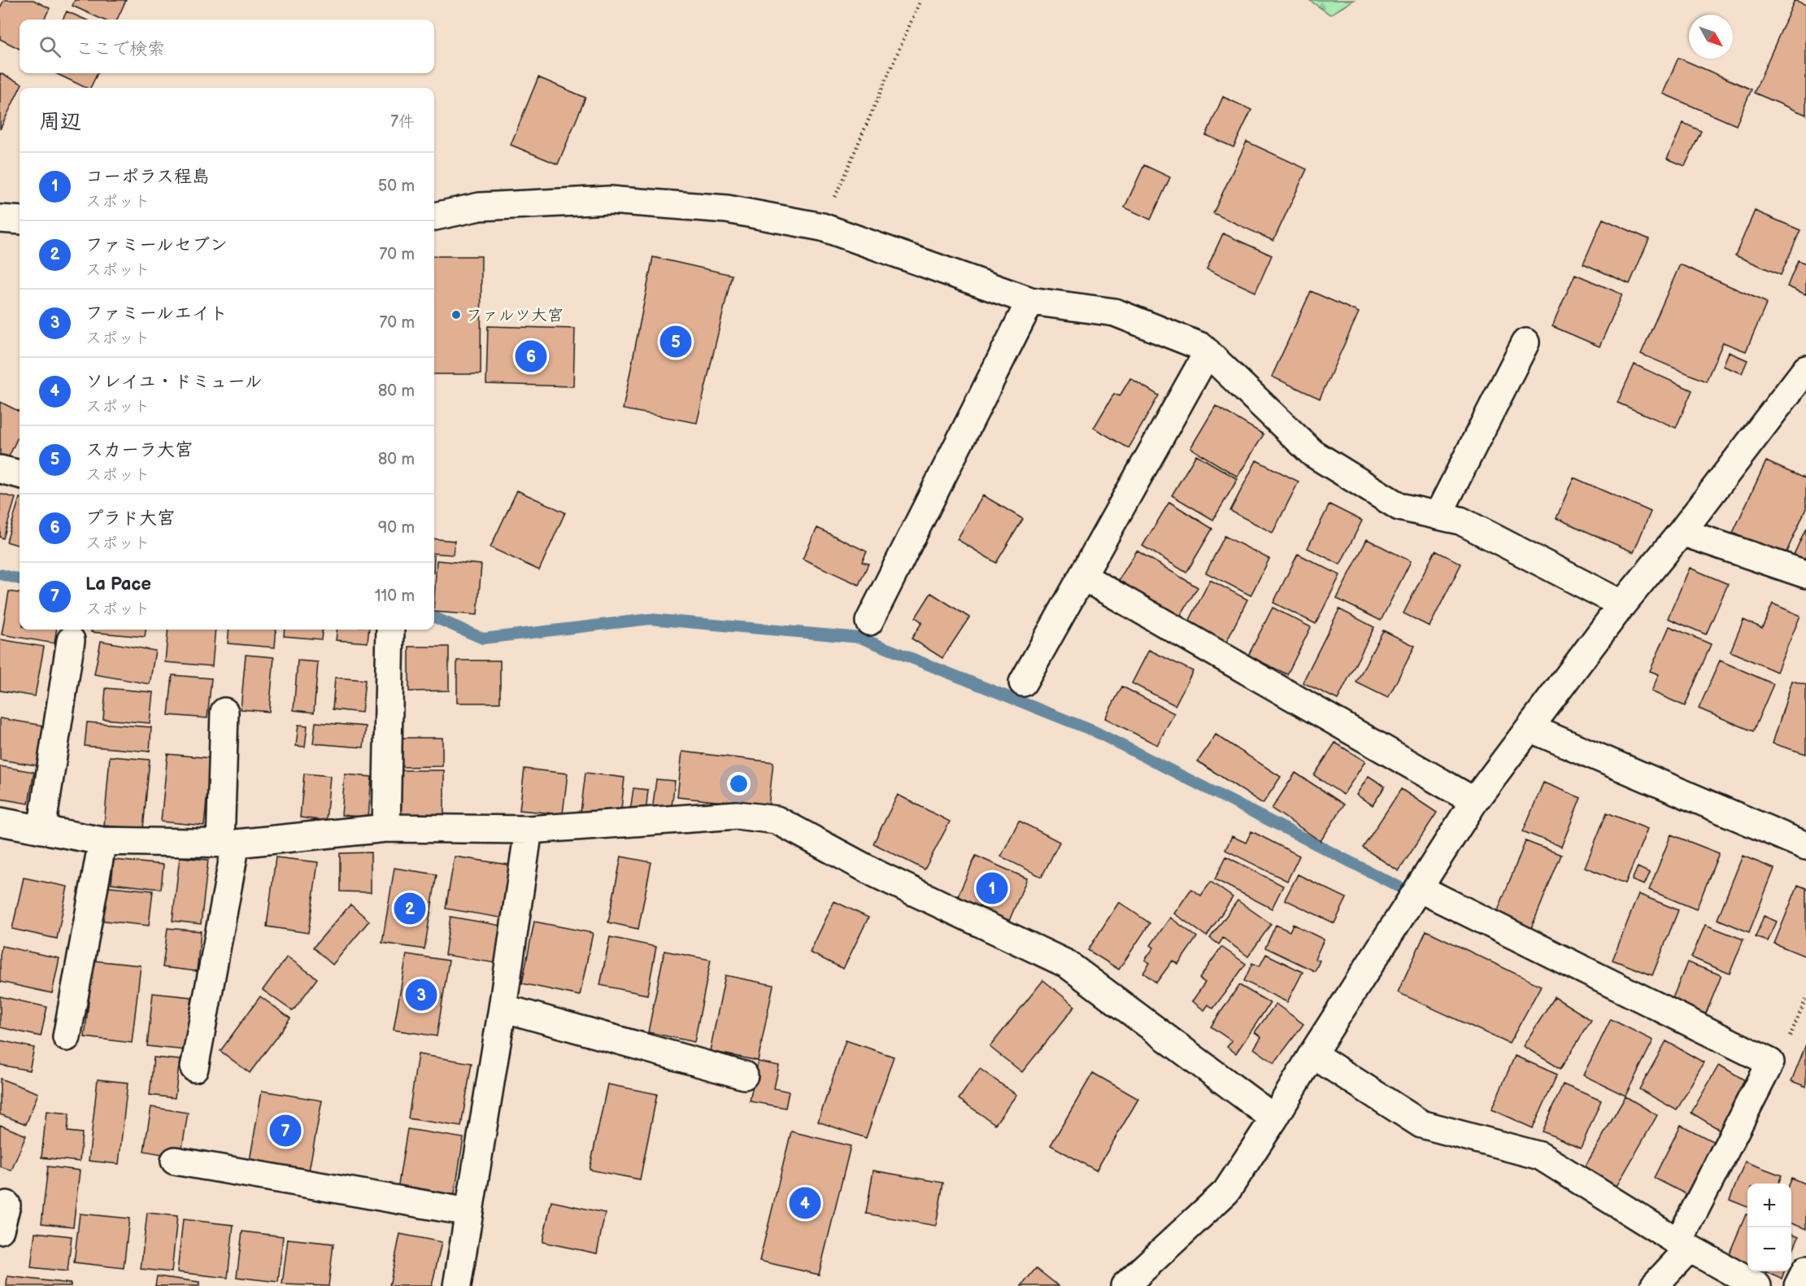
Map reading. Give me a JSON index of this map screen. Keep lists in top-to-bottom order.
{
  "places": ["ファルツ大宮"],
  "north": "bottom right",
  "page": {
    "search": "ここで検索",
    "heading": ["周辺", "7件"],
    "list": [
      {
        "mark": "1",
        "name": "コーポラス程島",
        "note": "スポット",
        "value": "50 m"
      },
      {
        "mark": "2",
        "name": "ファミールセブン",
        "note": "スポット",
        "value": "70 m"
      },
      {
        "mark": "3",
        "name": "ファミールエイト",
        "note": "スポット",
        "value": "70 m"
      },
      {
        "mark": "4",
        "name": "ソレイユ・ドミュール",
        "note": "スポット",
        "value": "80 m"
      },
      {
        "mark": "5",
        "name": "スカーラ大宮",
        "note": "スポット",
        "value": "80 m"
      },
      {
        "mark": "6",
        "name": "プラド大宮",
        "note": "スポット",
        "value": "90 m"
      },
      {
        "mark": "7",
        "name": "La Pace",
        "note": "スポット",
        "value": "110 m"
      }
    ],
    "pins": [
      "5",
      "6",
      "1",
      "2",
      "3",
      "7",
      "4"
    ],
    "map_buttons": ["+", "−"]
  }
}
